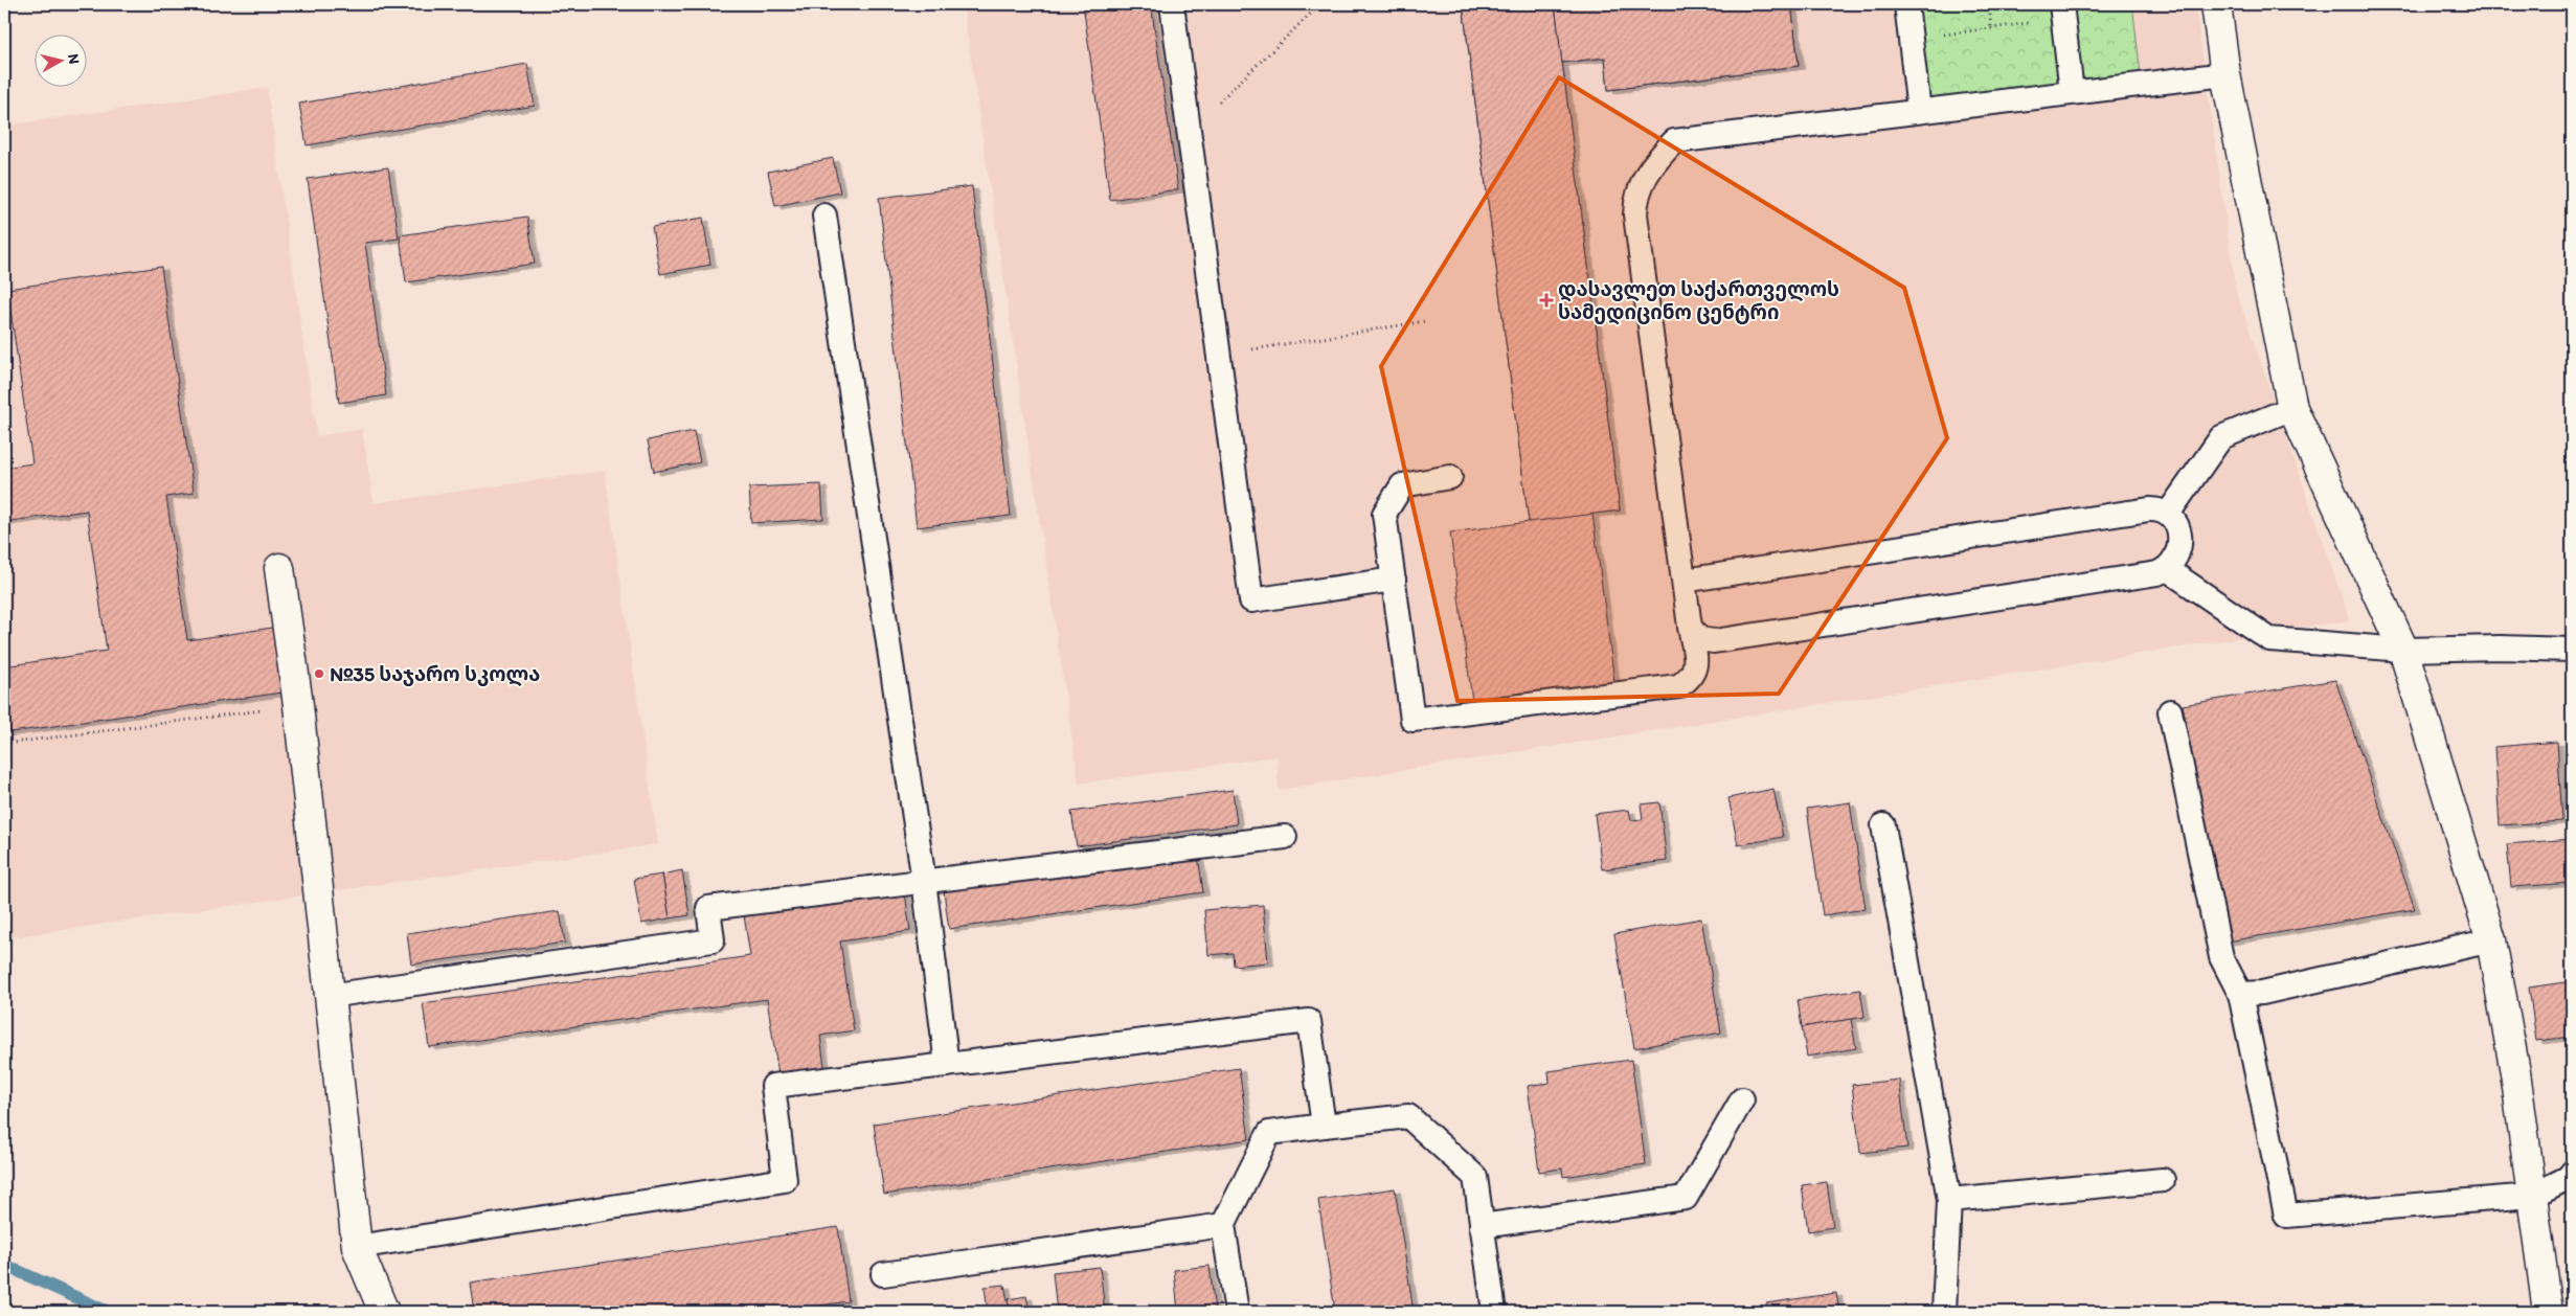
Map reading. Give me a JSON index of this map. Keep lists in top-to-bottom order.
{
  "places": {
    "health": ["დასავლეთ საქართველოს სამედიცინო ცენტრი"],
    "other": ["№35 საჯარო სკოლა"]
  },
  "north": "right"
}
